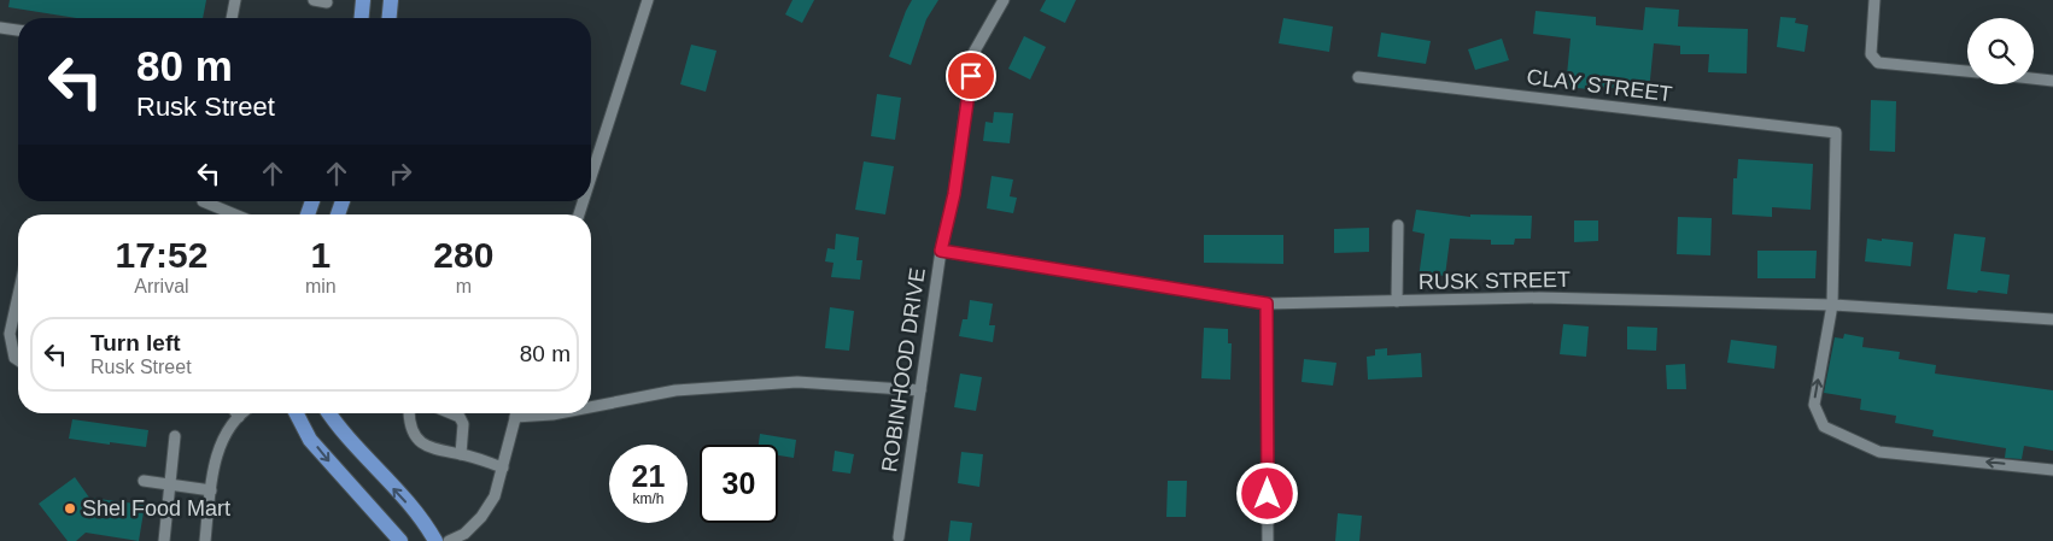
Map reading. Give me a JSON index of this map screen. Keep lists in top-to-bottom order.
{
  "streets": {
    "street": ["CLAY STREET", "RUSK STREET", "ROBINHOOD DRIVE"]
  },
  "crossings": [
    ["CLAY STREET", "RUSK STREET"],
    ["RUSK STREET", "ROBINHOOD DRIVE"]
  ],
  "places": ["Shel Food Mart"],
  "page": {
    "turn": ["80 m", "Rusk Street"],
    "eta": [
      "17:52",
      "Arrival",
      "1",
      "min",
      "280",
      "m"
    ],
    "list": [
      {
        "name": "Turn left",
        "note": "Rusk Street",
        "value": "80 m"
      }
    ],
    "speed": "21 km/h",
    "limit": "30"
  }
}
